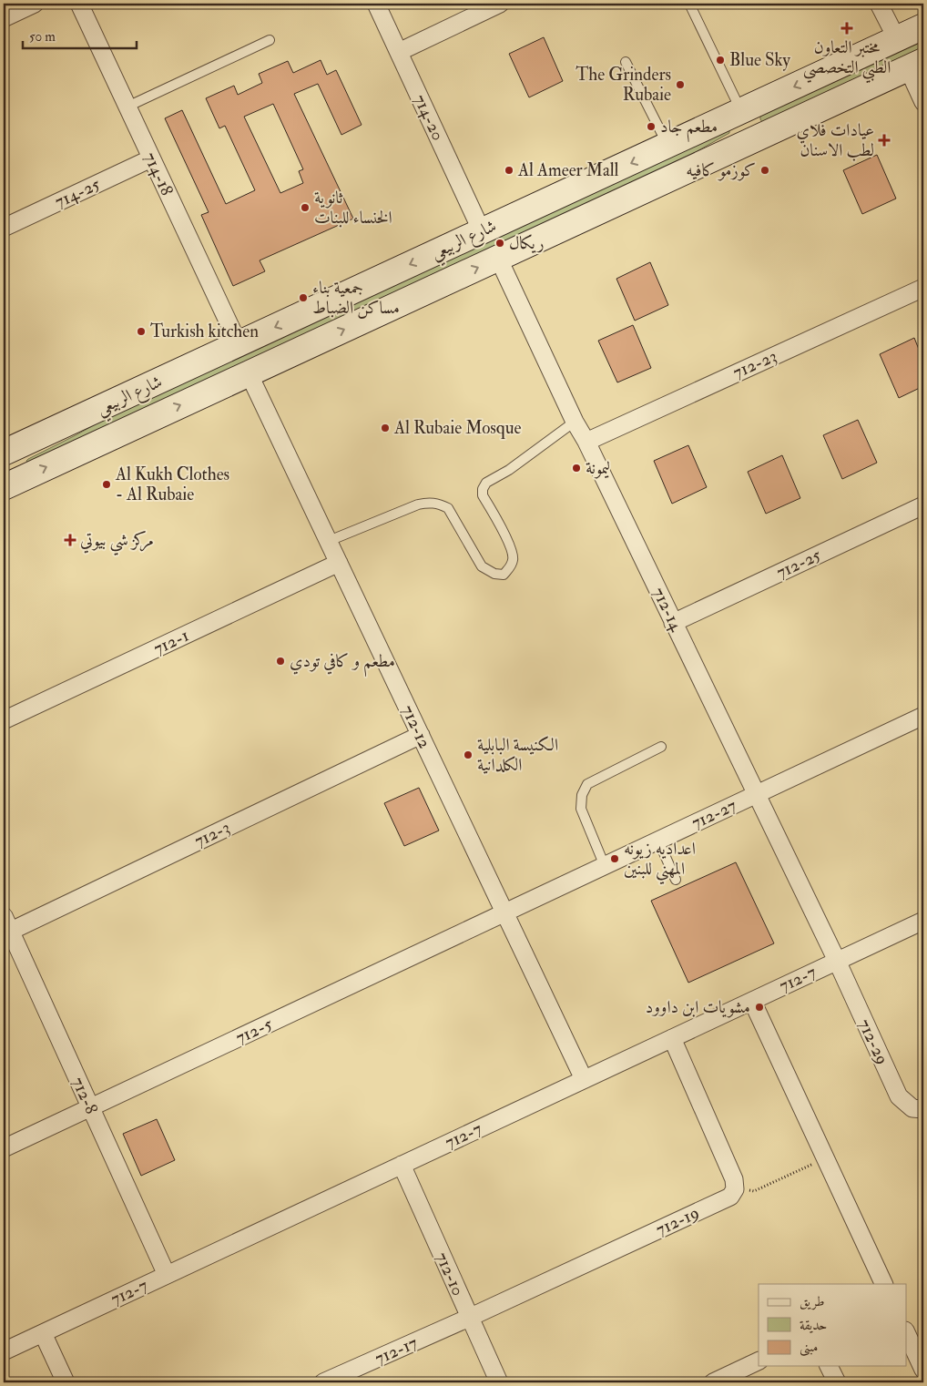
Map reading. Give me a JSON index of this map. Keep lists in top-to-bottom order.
{
  "streets": {
    "street": [
      "714-20",
      "714-18",
      "714-25",
      "شارع الربيعي",
      "712-23",
      "712-25",
      "712-14",
      "712-1",
      "712-12",
      "712-27",
      "712-3",
      "712-7",
      "712-5",
      "712-29",
      "712-8",
      "712-19",
      "712-10",
      "712-17"
    ]
  },
  "crossings": [
    ["714-20", "شارع الربيعي"],
    ["714-18", "714-25"],
    ["714-18", "شارع الربيعي"],
    ["شارع الربيعي", "712-14"],
    ["شارع الربيعي", "712-12"],
    ["712-23", "712-14"],
    ["712-25", "712-14"],
    ["712-14", "712-27"],
    ["712-14", "712-7"],
    ["712-14", "712-29"],
    ["712-1", "712-12"],
    ["712-12", "712-27"],
    ["712-12", "712-3"],
    ["712-12", "712-7"],
    ["712-12", "712-5"],
    ["712-27", "712-5"],
    ["712-3", "712-8"],
    ["712-7", "712-29"],
    ["712-7", "712-8"],
    ["712-7", "712-10"],
    ["712-5", "712-8"],
    ["712-19", "712-10"],
    ["712-19", "712-17"],
    ["712-10", "712-17"]
  ],
  "places": {
    "health": ["مختبر التعاون الطبي التخصصي", "عيادات فلاي لطب الاسنان", "مركز شي بيوتي"],
    "other": [
      "Blue Sky",
      "The Grinders Rubaie",
      "مطعم جاد",
      "Al Ameer Mall",
      "كوزمو كافيه",
      "ثانوية الخنساء للبنات",
      "ريكال",
      "جمعية بناء مساكن الضباط",
      "Turkish kitchen",
      "Al Rubaie Mosque",
      "ليمونة",
      "Al Kukh Clothes - Al Rubaie",
      "مطعم و كافي تودي",
      "الكنيسة البابلية الكلدانية",
      "اعداديه زيونه المهني للبنين",
      "مشويات ابن داوود"
    ]
  },
  "legend": ["طريق", "حديقة", "مبنى"],
  "scale_bar": "50 m"
}
